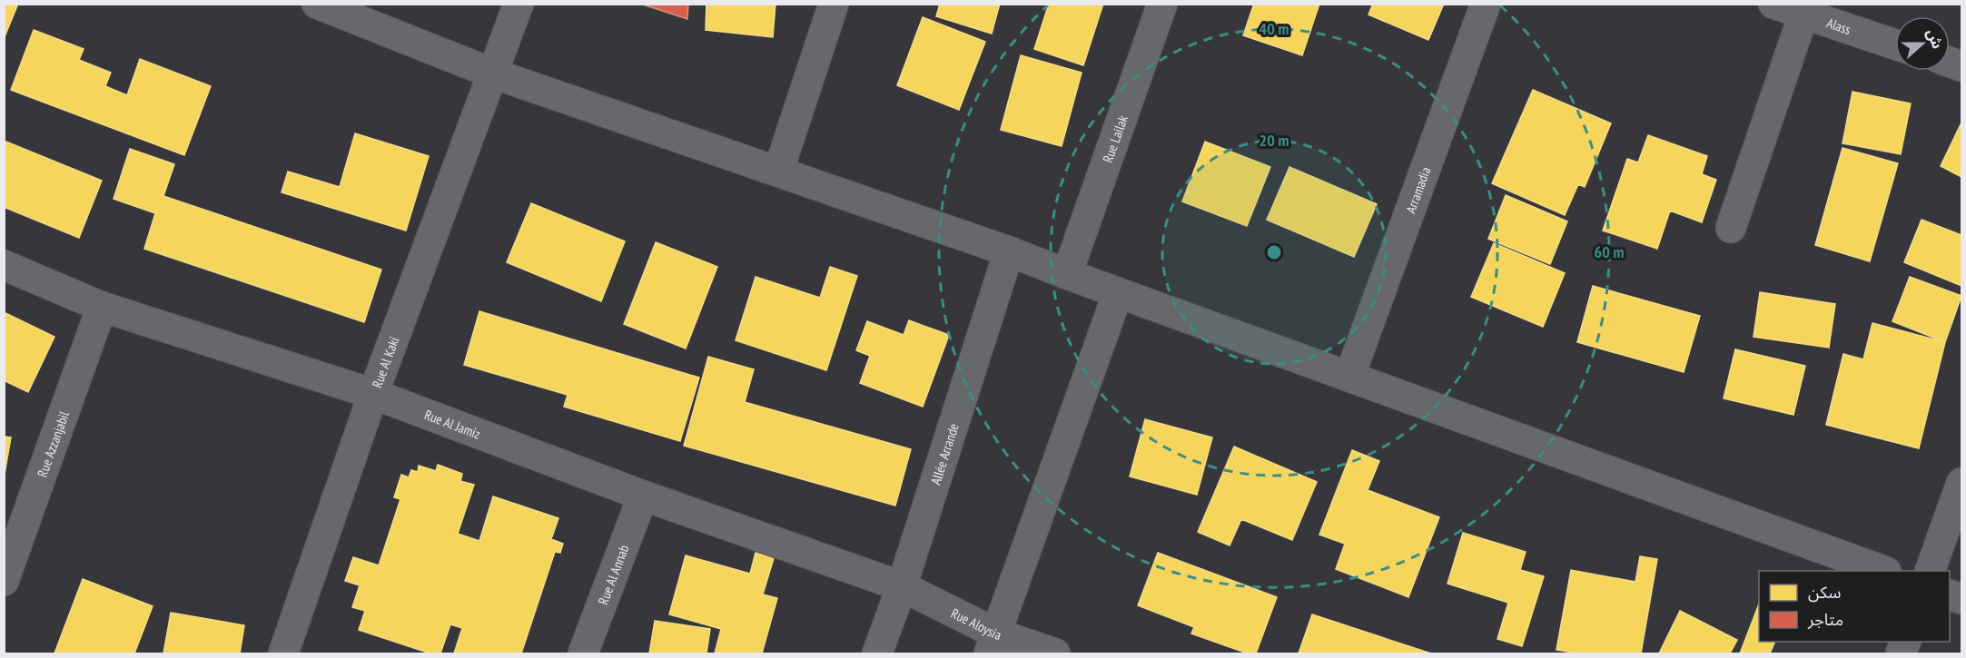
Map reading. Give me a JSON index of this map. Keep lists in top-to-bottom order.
{
  "streets": {
    "street": [
      "Alass",
      "Rue Lailak",
      "Arramadia",
      "Rue Al Kaki",
      "Rue Al Jamiz",
      "Rue Azzanjabil",
      "Allée Arrande",
      "Rue Al Annab",
      "Rue Aloysia"
    ]
  },
  "crossings": [
    ["Rue Al Kaki", "Rue Al Jamiz"],
    ["Rue Al Jamiz", "Rue Azzanjabil"],
    ["Rue Al Jamiz", "Allée Arrande"],
    ["Rue Al Jamiz", "Rue Al Annab"],
    ["Rue Al Jamiz", "Rue Aloysia"],
    ["Allée Arrande", "Rue Aloysia"]
  ],
  "legend": ["سكن", "متاجر"],
  "north": "right",
  "rings": ["40 m", "20 m", "60 m"]
}
